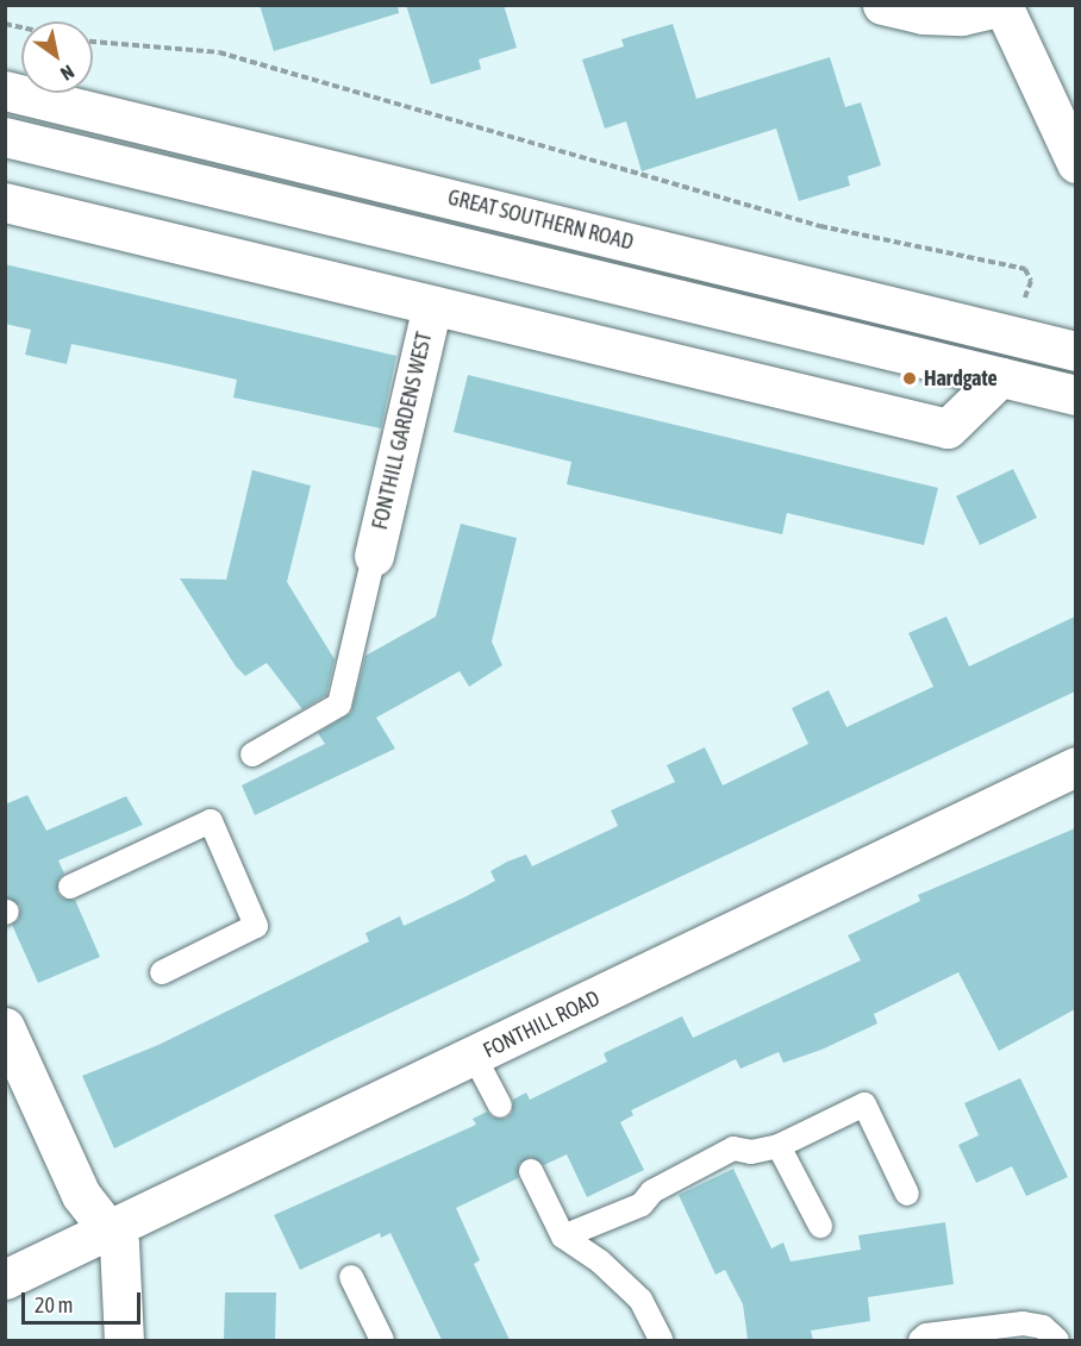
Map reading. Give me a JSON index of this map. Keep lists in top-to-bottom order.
{
  "streets": {
    "street": ["GREAT SOUTHERN ROAD", "FONTHILL GARDENS WEST", "FONTHILL ROAD"]
  },
  "places": ["Hardgate"],
  "scale_bar": "20 m",
  "north": "bottom right"
}
